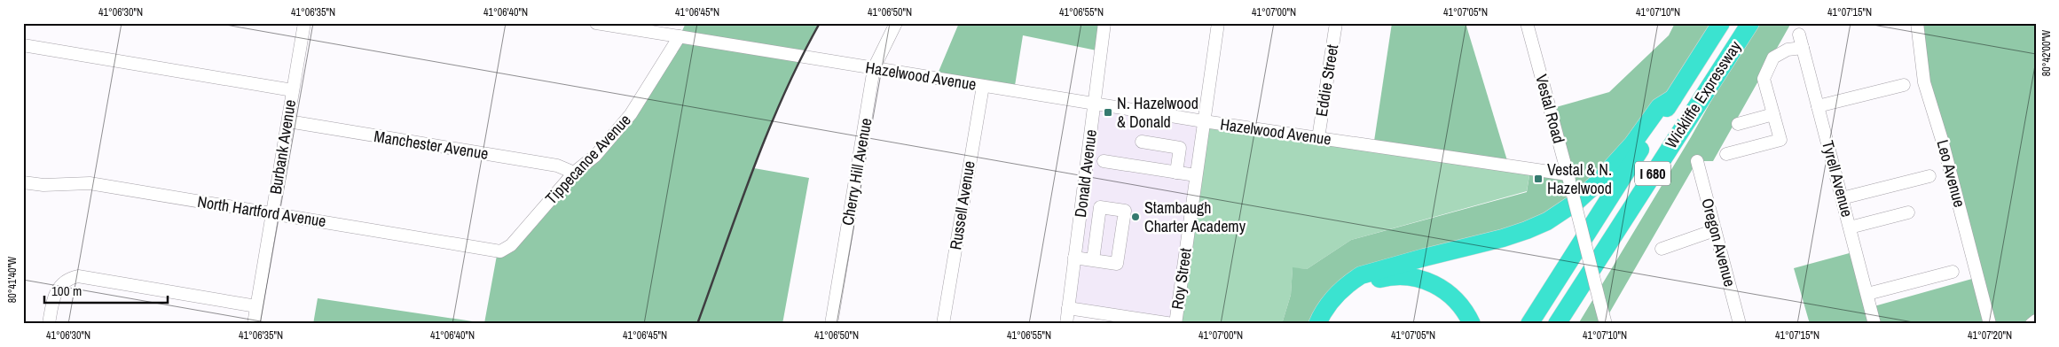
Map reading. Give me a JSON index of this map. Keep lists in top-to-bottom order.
{
  "streets": {
    "highway": ["Wickliffe Expressway", "I 680"],
    "street": [
      "Hazelwood Avenue",
      "Eddie Street",
      "Vestal Road",
      "Manchester Avenue",
      "Burbank Avenue",
      "Tippecanoe Avenue",
      "Cherry Hill Avenue",
      "Donald Avenue",
      "Leo Avenue",
      "Tyrell Avenue",
      "Russell Avenue",
      "North Hartford Avenue",
      "Oregon Avenue",
      "Roy Street"
    ]
  },
  "crossings": [
    ["Hazelwood Avenue", "Eddie Street"],
    ["Hazelwood Avenue", "Vestal Road"],
    ["Hazelwood Avenue", "Tippecanoe Avenue"],
    ["Hazelwood Avenue", "Cherry Hill Avenue"],
    ["Hazelwood Avenue", "Donald Avenue"],
    ["Hazelwood Avenue", "Russell Avenue"],
    ["Hazelwood Avenue", "Roy Street"],
    ["Manchester Avenue", "Burbank Avenue"],
    ["Manchester Avenue", "Tippecanoe Avenue"],
    ["Burbank Avenue", "North Hartford Avenue"],
    ["Tippecanoe Avenue", "North Hartford Avenue"]
  ],
  "places": {
    "transit": ["N. Hazelwood & Donald", "Vestal & N. Hazelwood"],
    "other": ["Stambaugh Charter Academy"]
  },
  "scale_bar": "100 m",
  "coordinates": [
    "41°06'30\"N",
    "41°06'35\"N",
    "41°06'40\"N",
    "41°06'45\"N",
    "41°06'50\"N",
    "41°06'55\"N",
    "41°07'00\"N",
    "41°07'05\"N",
    "41°07'10\"N",
    "41°07'15\"N",
    "80°42'00\"W",
    "80°41'40\"W",
    "41°07'20\"N"
  ]
}
